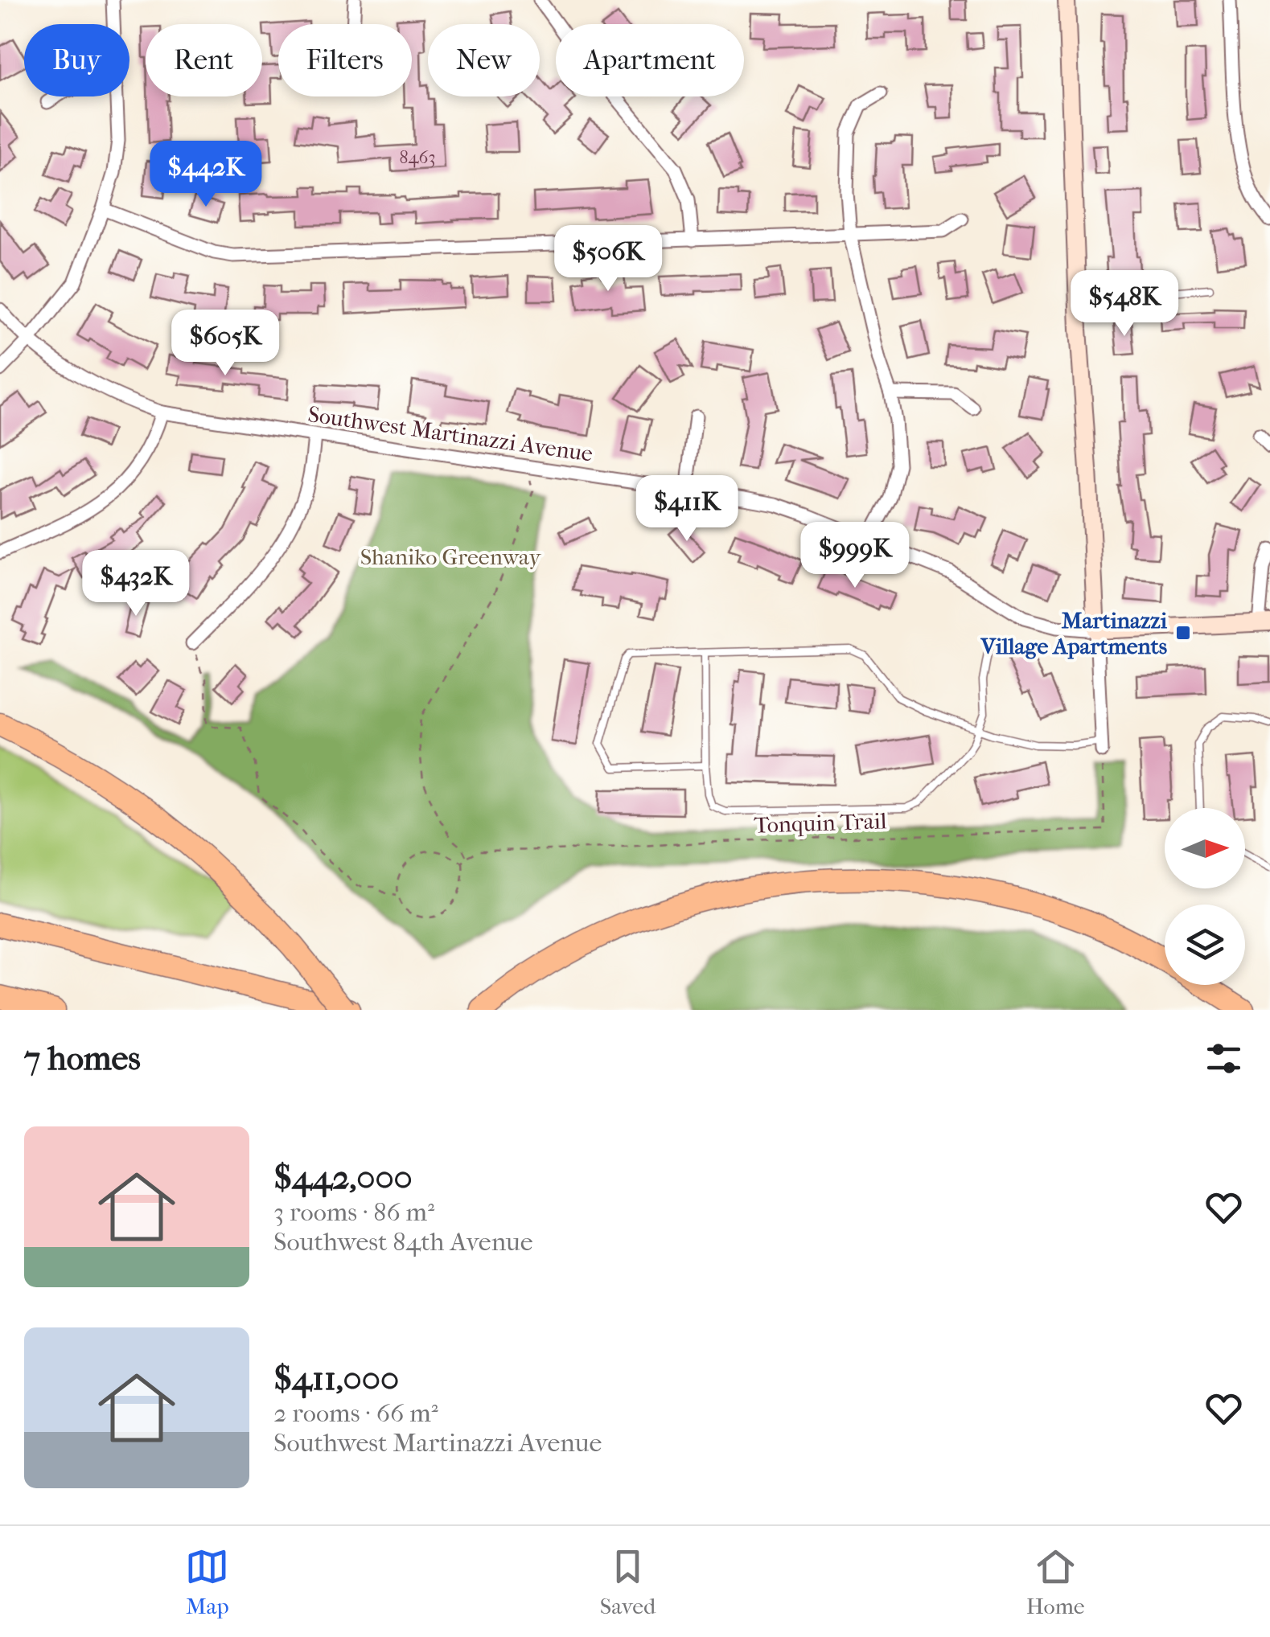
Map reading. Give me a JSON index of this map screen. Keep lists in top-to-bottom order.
{
  "streets": {
    "street": ["Southwest Martinazzi Avenue"],
    "path": ["Tonquin Trail"]
  },
  "parks": ["Shaniko Greenway"],
  "places": {
    "transit": ["Martinazzi Village Apartments"]
  },
  "house_numbers": ["8463"],
  "north": "right",
  "page": {
    "chip": [
      "Buy",
      "Rent",
      "Filters",
      "New",
      "Apartment"
    ],
    "price": [
      "$442K",
      "$506K",
      "$548K",
      "$605K",
      "$411K",
      "$999K",
      "$432K"
    ],
    "heading": "7 homes",
    "list": [
      {
        "name": "$442,000",
        "note": "3 rooms · 86 m² · Southwest 84th Avenue"
      },
      {
        "name": "$411,000",
        "note": "2 rooms · 66 m² · Southwest Martinazzi Avenue"
      }
    ],
    "tabs": ["Map", "Saved", "Home"]
  }
}
